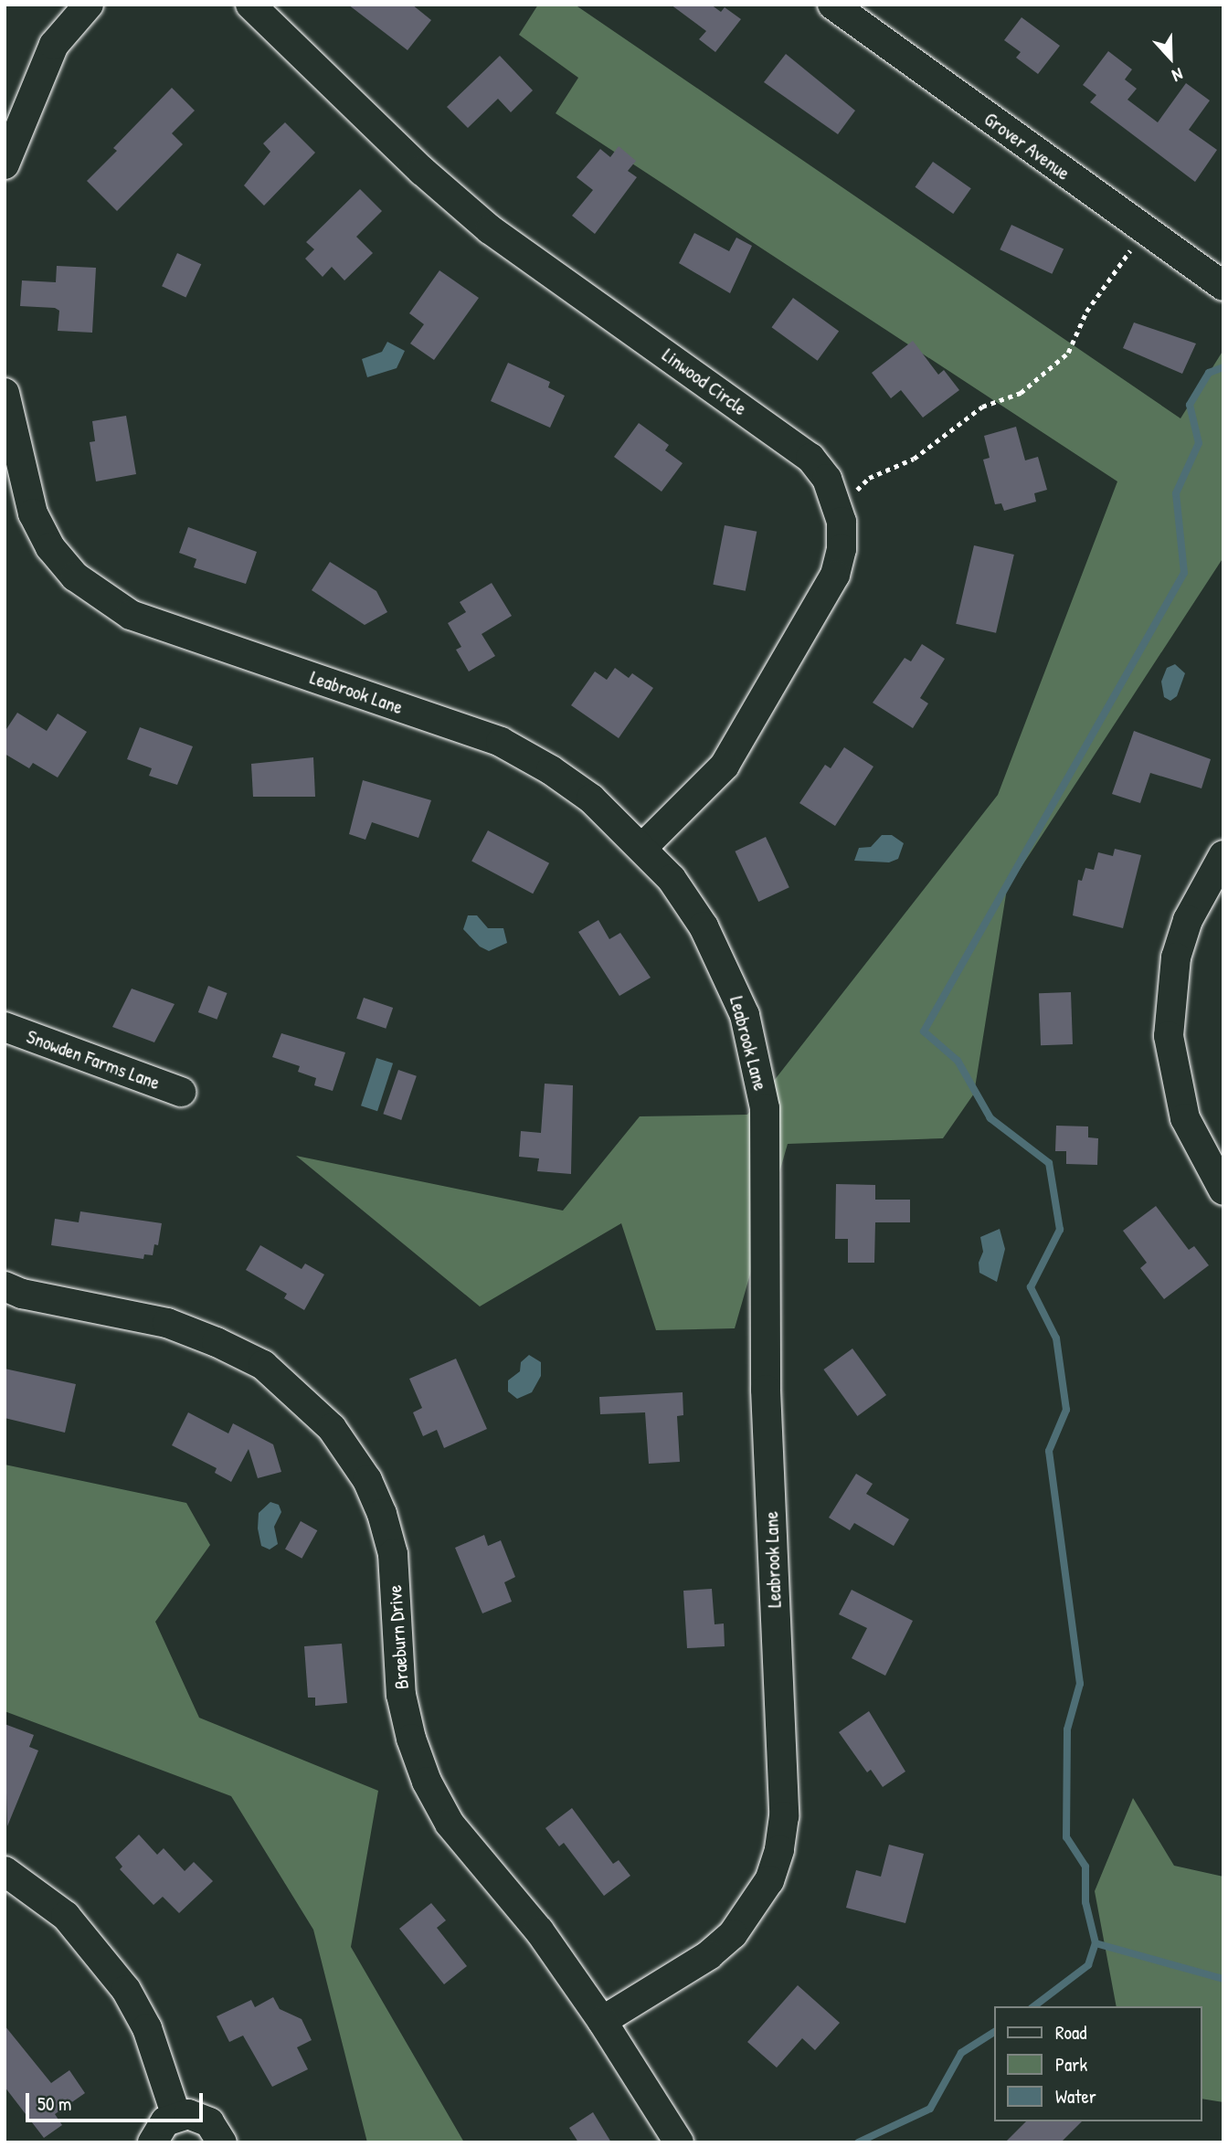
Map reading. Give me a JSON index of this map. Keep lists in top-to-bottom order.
{
  "streets": {
    "street": [
      "Grover Avenue",
      "Linwood Circle",
      "Leabrook Lane",
      "Snowden Farms Lane",
      "Braeburn Drive"
    ]
  },
  "crossings": [
    ["Linwood Circle", "Leabrook Lane"],
    ["Leabrook Lane", "Braeburn Drive"]
  ],
  "legend": ["Road", "Park", "Water"],
  "scale_bar": "50 m",
  "north": "bottom"
}
